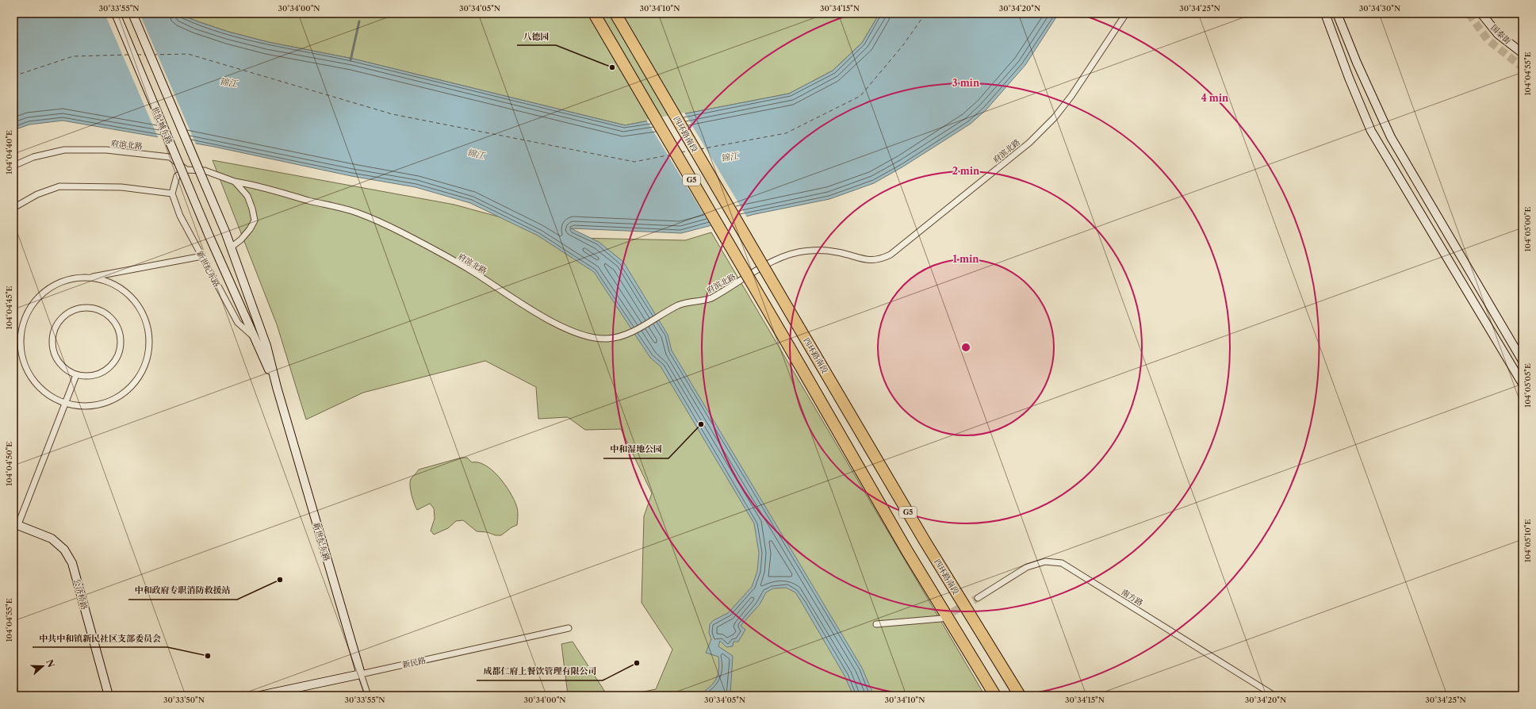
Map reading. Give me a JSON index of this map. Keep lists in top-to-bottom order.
{
  "streets": {
    "highway": ["四环路南段", "G5"],
    "main road": [
      "国泰街",
      "世纪城东路",
      "新世纪东路",
      "公济桥路",
      "新民路"
    ],
    "street": ["府滨北路", "南方路"]
  },
  "crossings": [
    ["世纪城东路", "新世纪东路"],
    ["府滨北路", "新世纪东路"],
    ["新世纪东路", "新民路"]
  ],
  "water": ["锦江"],
  "places": [
    "八德园",
    "中和湿地公园",
    "中和政府专职消防救援站",
    "中共中和镇新民社区支部委员会",
    "成都仁府上餐饮管理有限公司"
  ],
  "north": "right",
  "coordinates": [
    "30°33'55\"N",
    "30°34'00\"N",
    "30°34'05\"N",
    "30°34'10\"N",
    "30°34'15\"N",
    "30°34'20\"N",
    "30°34'25\"N",
    "30°34'30\"N",
    "104°04'55\"E",
    "104°04'40\"E",
    "104°05'00\"E",
    "104°04'45\"E",
    "104°05'05\"E",
    "104°04'50\"E",
    "104°05'10\"E",
    "30°33'50\"N"
  ],
  "rings": [
    "3 min",
    "4 min",
    "2 min",
    "1 min"
  ]
}
